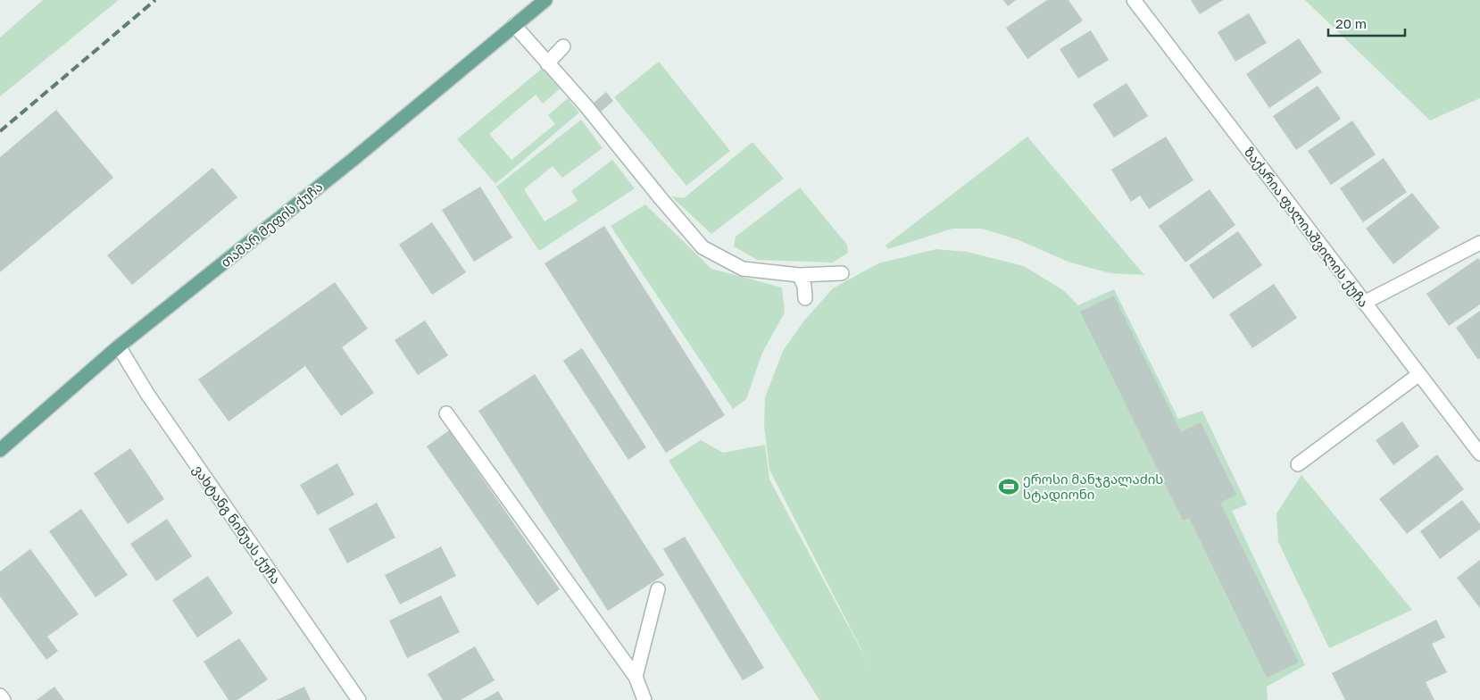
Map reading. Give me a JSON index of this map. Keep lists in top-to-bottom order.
{
  "streets": {
    "main road": ["თამარ მეფის ქუჩა"],
    "street": ["ზაქარია ფალიაშვილის ქუჩა", "ვახტანგ ნინუას ქუჩა"]
  },
  "crossings": [
    ["თამარ მეფის ქუჩა", "ვახტანგ ნინუას ქუჩა"]
  ],
  "places": {
    "sports": ["ეროსი მანჯგალაძის სტადიონი"]
  },
  "scale_bar": "20 m"
}
